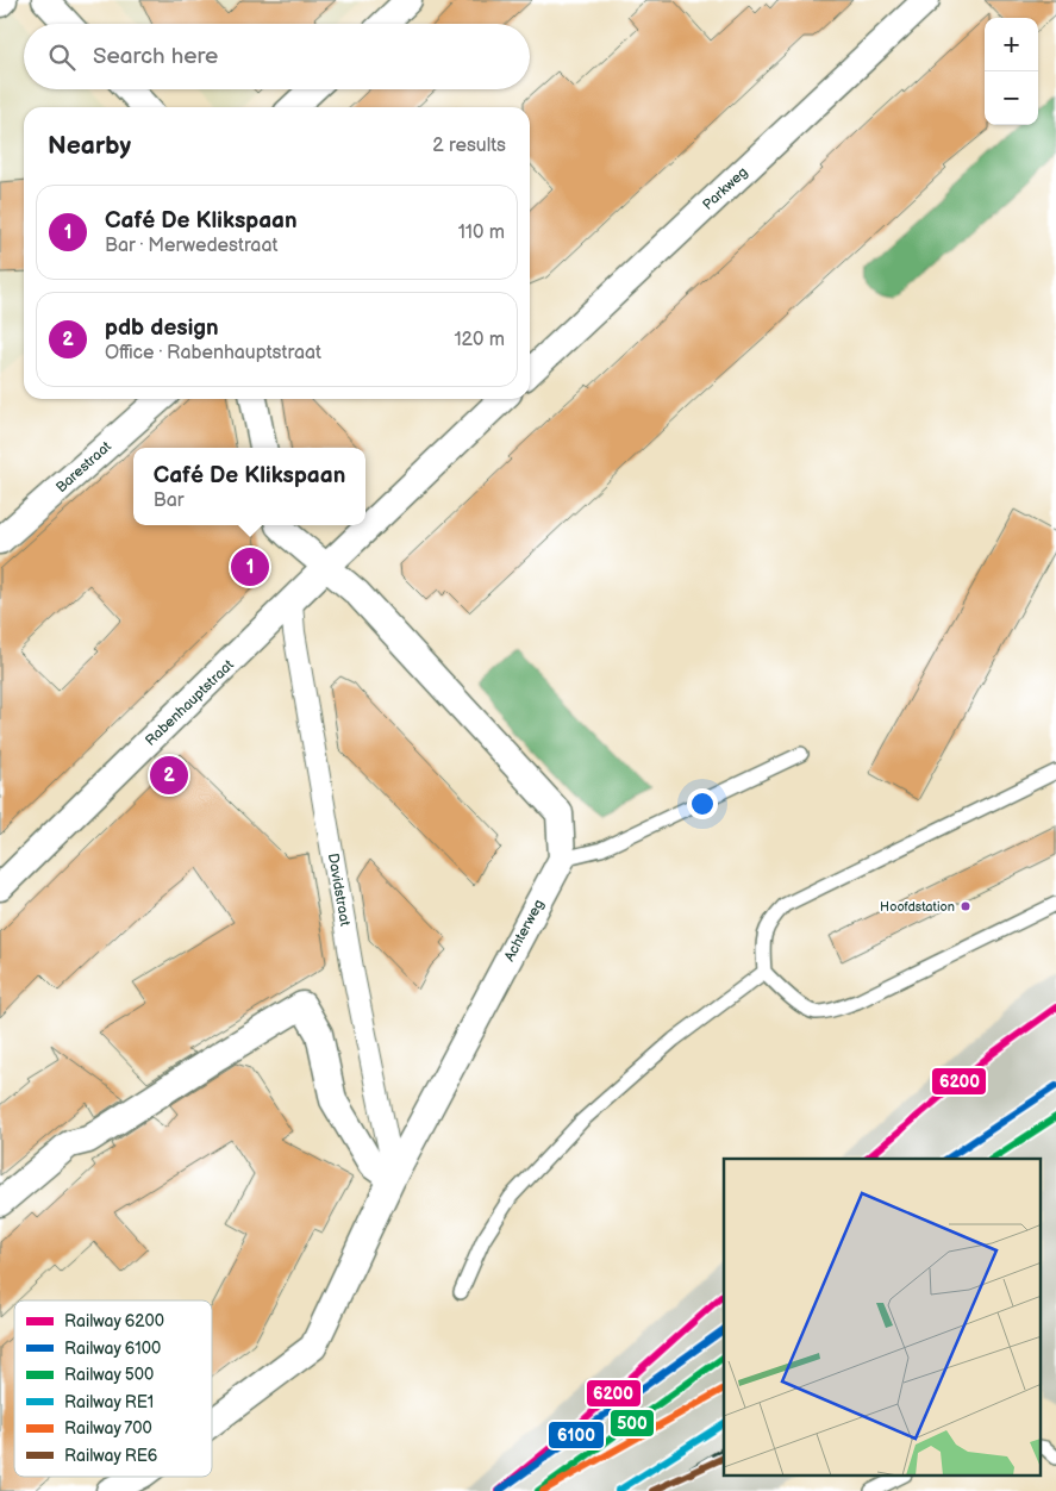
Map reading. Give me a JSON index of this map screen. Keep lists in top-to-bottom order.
{
  "streets": {
    "street": [
      "Parkweg",
      "Barestraat",
      "Rabenhauptstraat",
      "Davidstraat",
      "Achterweg"
    ]
  },
  "crossings": [
    ["Rabenhauptstraat", "Davidstraat"],
    ["Davidstraat", "Achterweg"]
  ],
  "places": ["Hoofdstation"],
  "lines": [
    "rail line 6200",
    "rail line 6100",
    "rail line 500",
    "rail line 700",
    "rail line RE1",
    "rail line RE6"
  ],
  "legend": [
    "Railway 6200",
    "Railway 6100",
    "Railway 500",
    "Railway RE1",
    "Railway 700",
    "Railway RE6"
  ],
  "page": {
    "map_buttons": ["+", "−"],
    "search": "Search here",
    "heading": ["Nearby", "2 results"],
    "list": [
      {
        "mark": "1",
        "name": "Café De Klikspaan",
        "note": "Bar · Merwedestraat",
        "value": "110 m"
      },
      {
        "mark": "2",
        "name": "pdb design",
        "note": "Office · Rabenhauptstraat",
        "value": "120 m"
      }
    ],
    "popup": ["Café De Klikspaan", "Bar"],
    "pins": ["1", "2"]
  }
}
